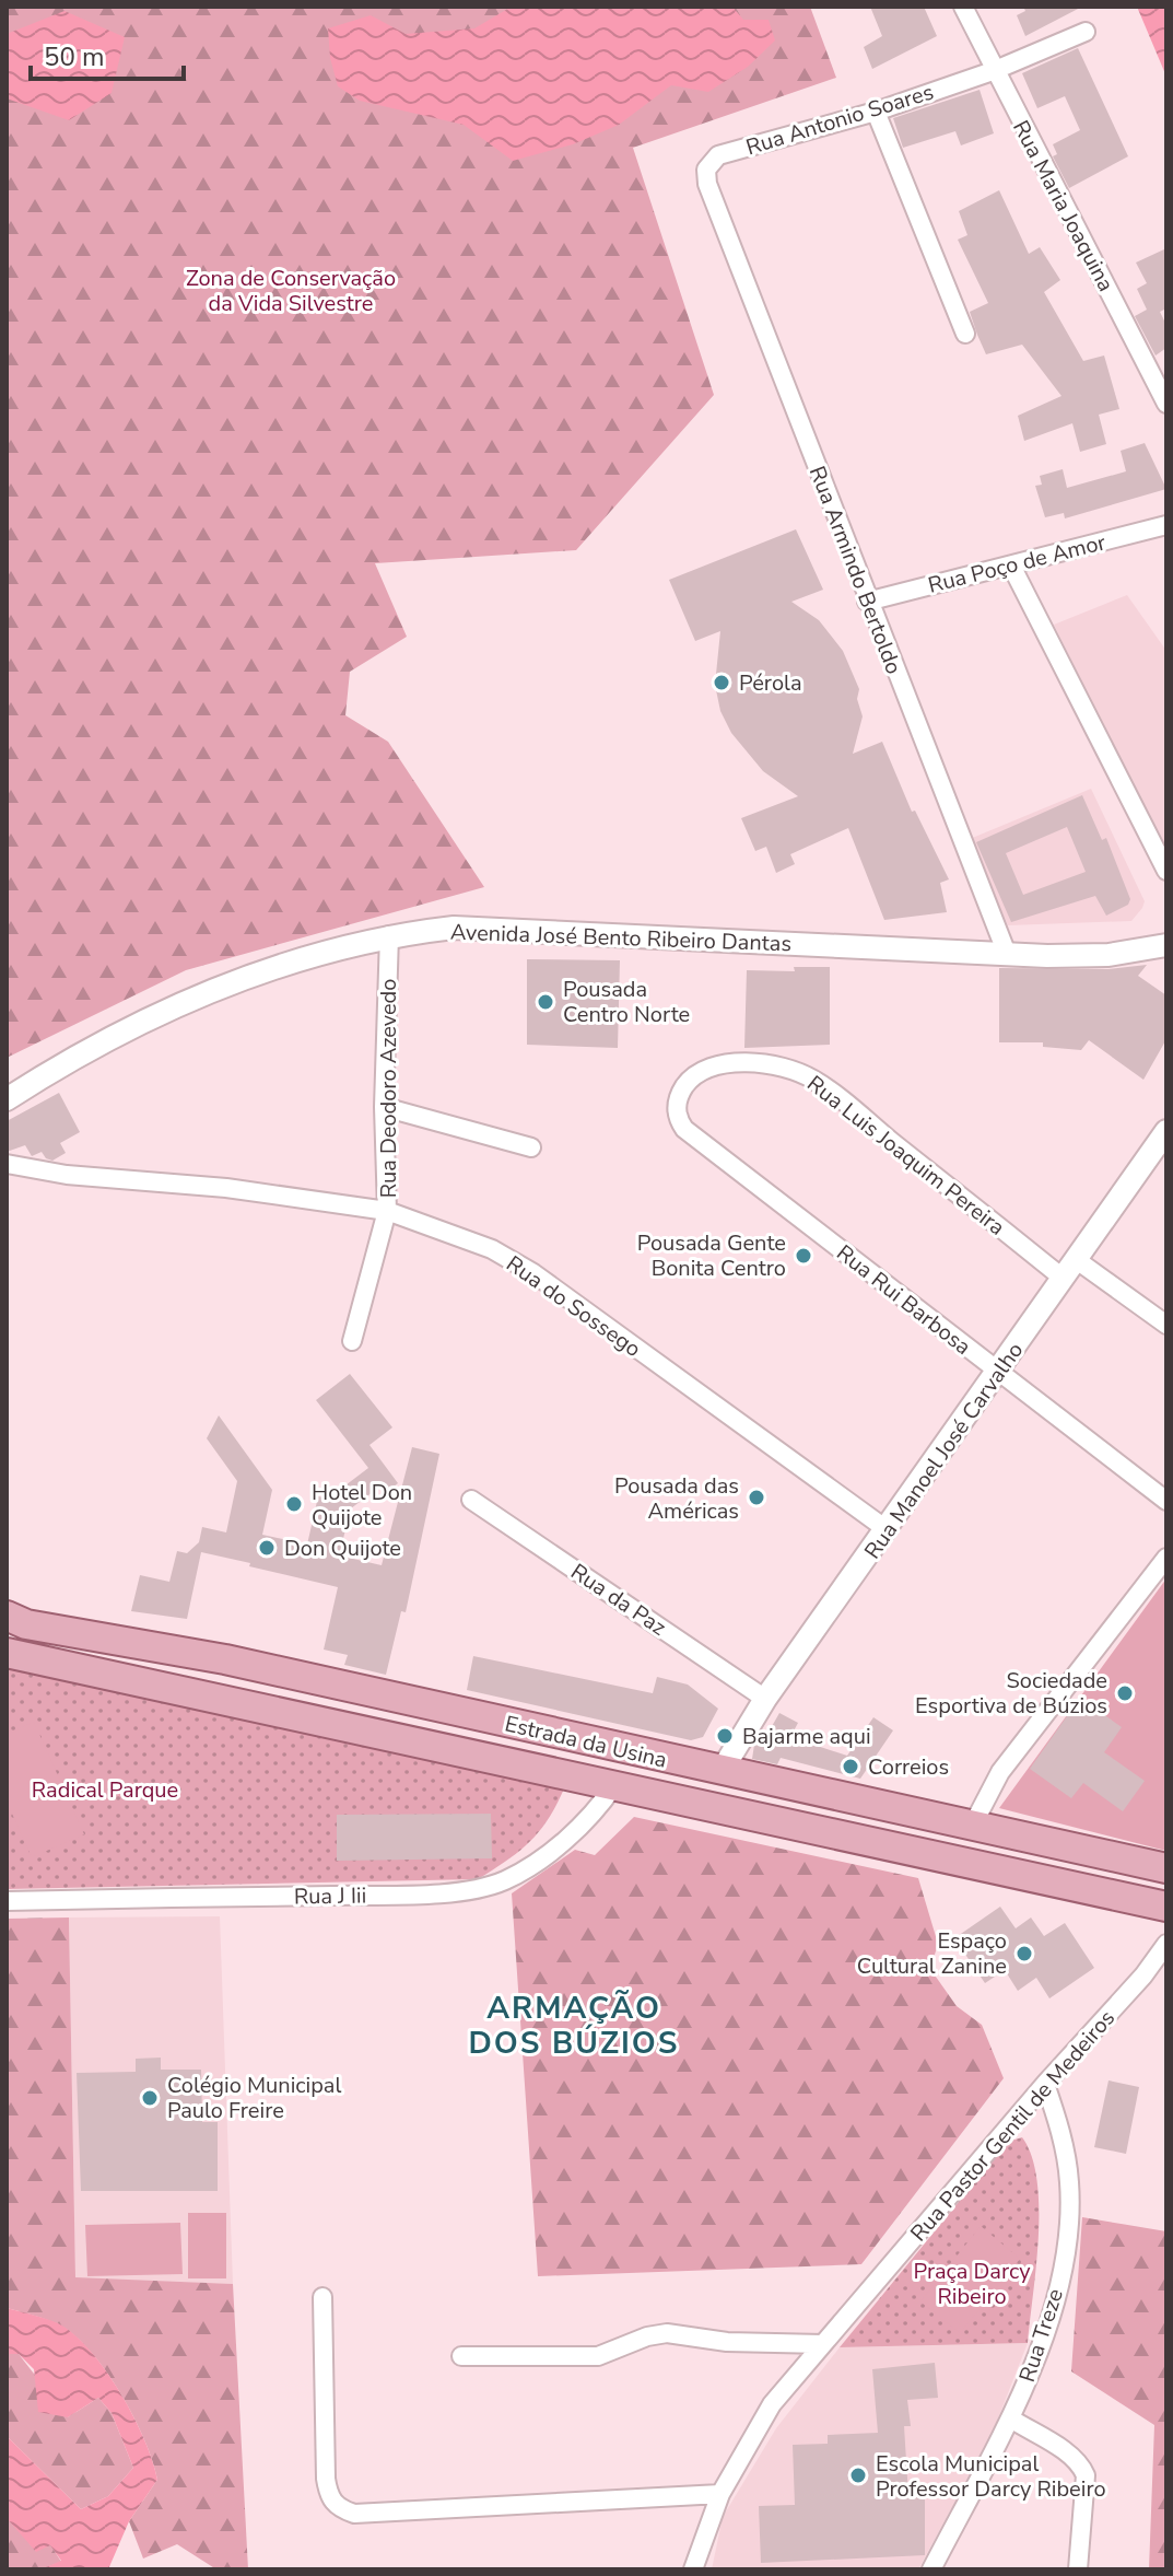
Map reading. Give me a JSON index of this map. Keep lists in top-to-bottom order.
{
  "streets": {
    "main road": ["Estrada da Usina"],
    "street": [
      "Rua Antonio Soares",
      "Rua Maria Joaquina",
      "Rua Poço de Amor",
      "Rua Armindo Bertoldo",
      "Avenida José Bento Ribeiro Dantas",
      "Rua Deodoro Azevedo",
      "Rua Luis Joaquim Pereira",
      "Rua Rui Barbosa",
      "Rua do Sossego",
      "Rua Manoel José Carvalho",
      "Rua da Paz",
      "Rua J Iii",
      "Rua Pastor Gentil de Medeiros",
      "Rua Treze"
    ]
  },
  "crossings": [
    ["Rua Antonio Soares", "Rua Maria Joaquina"],
    ["Rua Antonio Soares", "Rua Armindo Bertoldo"],
    ["Rua Poço de Amor", "Rua Armindo Bertoldo"],
    ["Rua Armindo Bertoldo", "Avenida José Bento Ribeiro Dantas"],
    ["Avenida José Bento Ribeiro Dantas", "Rua Deodoro Azevedo"],
    ["Rua Deodoro Azevedo", "Rua do Sossego"],
    ["Rua Luis Joaquim Pereira", "Rua Rui Barbosa"],
    ["Rua Luis Joaquim Pereira", "Rua Manoel José Carvalho"],
    ["Rua Rui Barbosa", "Rua Manoel José Carvalho"],
    ["Rua do Sossego", "Rua Manoel José Carvalho"],
    ["Rua Manoel José Carvalho", "Rua da Paz"],
    ["Rua Manoel José Carvalho", "Estrada da Usina"],
    ["Estrada da Usina", "Rua J Iii"],
    ["Rua Pastor Gentil de Medeiros", "Rua Treze"]
  ],
  "districts": ["ARMAÇÃO DOS BÚZIOS"],
  "parks": ["Zona de Conservação da Vida Silvestre", "Radical Parque", "Praça Darcy Ribeiro"],
  "places": [
    "Pérola",
    "Pousada Centro Norte",
    "Pousada Gente Bonita Centro",
    "Pousada das Américas",
    "Hotel Don Quijote",
    "Don Quijote",
    "Sociedade Esportiva de Búzios",
    "Bajarme aqui",
    "Correios",
    "Espaço Cultural Zanine",
    "Colégio Municipal Paulo Freire",
    "Escola Municipal Professor Darcy Ribeiro"
  ],
  "scale_bar": "50 m"
}
